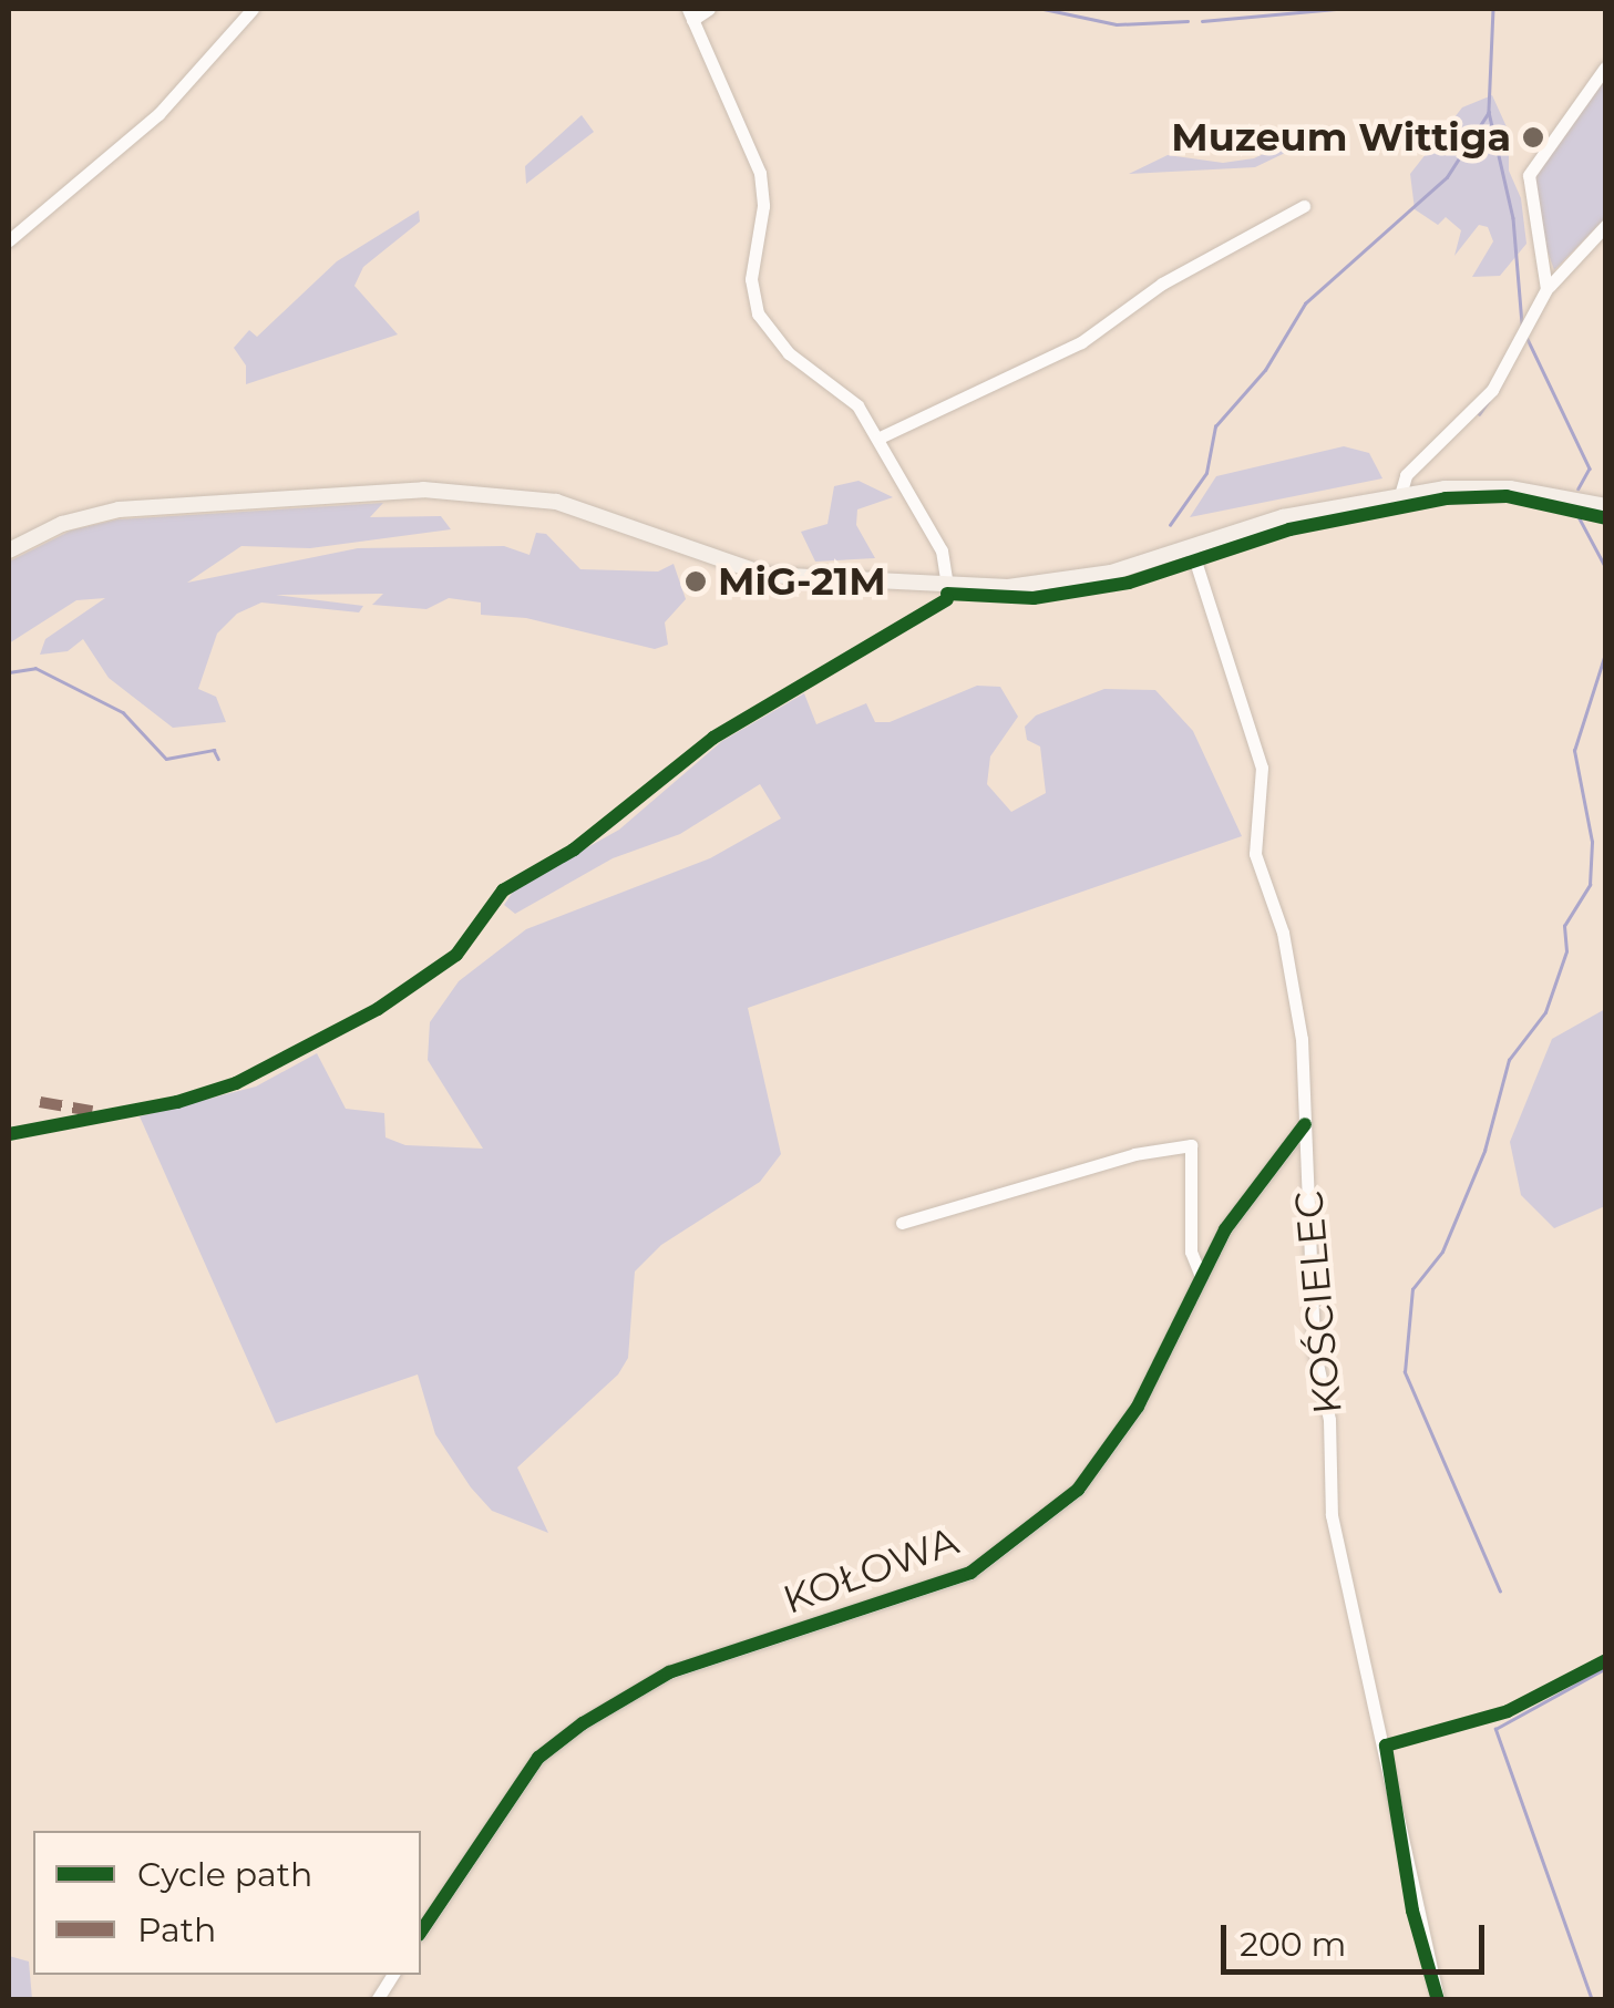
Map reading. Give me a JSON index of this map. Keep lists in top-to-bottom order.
{
  "streets": {
    "street": ["KOŚCIELEC", "KOŁOWA"]
  },
  "crossings": [
    ["KOŚCIELEC", "KOŁOWA"]
  ],
  "places": ["Muzeum Wittiga", "MiG-21M"],
  "legend": ["Cycle path", "Path"],
  "scale_bar": "200 m"
}
